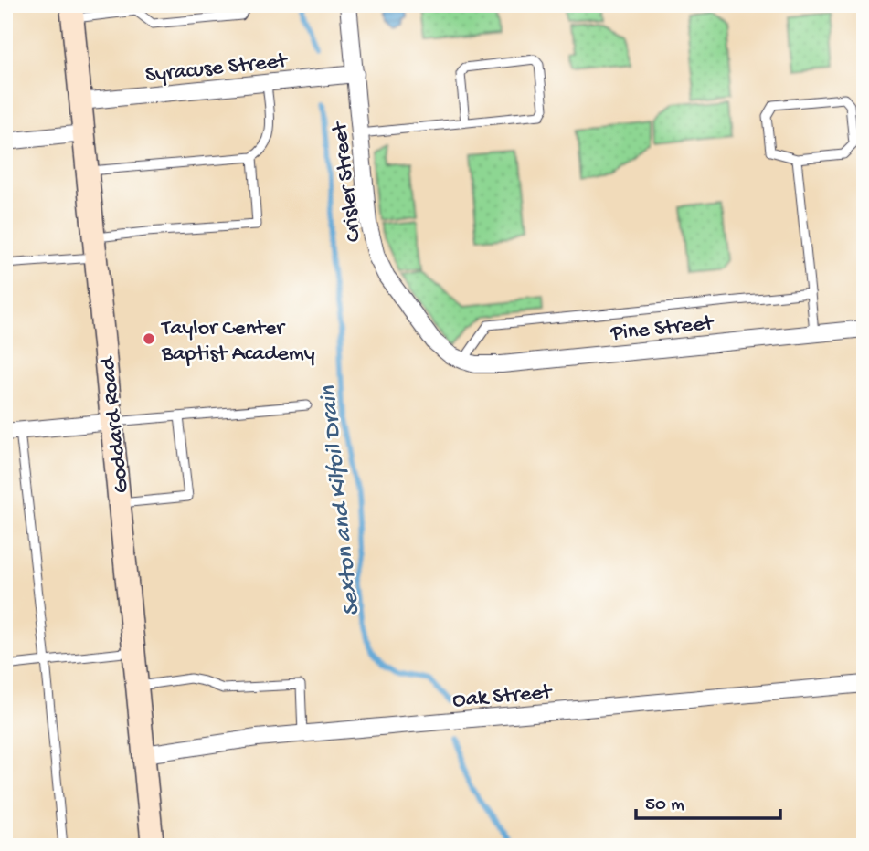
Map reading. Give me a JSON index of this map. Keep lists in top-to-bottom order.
{
  "streets": {
    "main road": ["Goddard Road"],
    "street": [
      "Syracuse Street",
      "Crisler Street",
      "Pine Street",
      "Oak Street"
    ]
  },
  "crossings": [
    ["Syracuse Street", "Crisler Street"],
    ["Syracuse Street", "Goddard Road"],
    ["Crisler Street", "Pine Street"],
    ["Goddard Road", "Oak Street"]
  ],
  "water": ["Sexton and Kilfoil Drain"],
  "places": ["Taylor Center Baptist Academy"],
  "scale_bar": "50 m"
}
